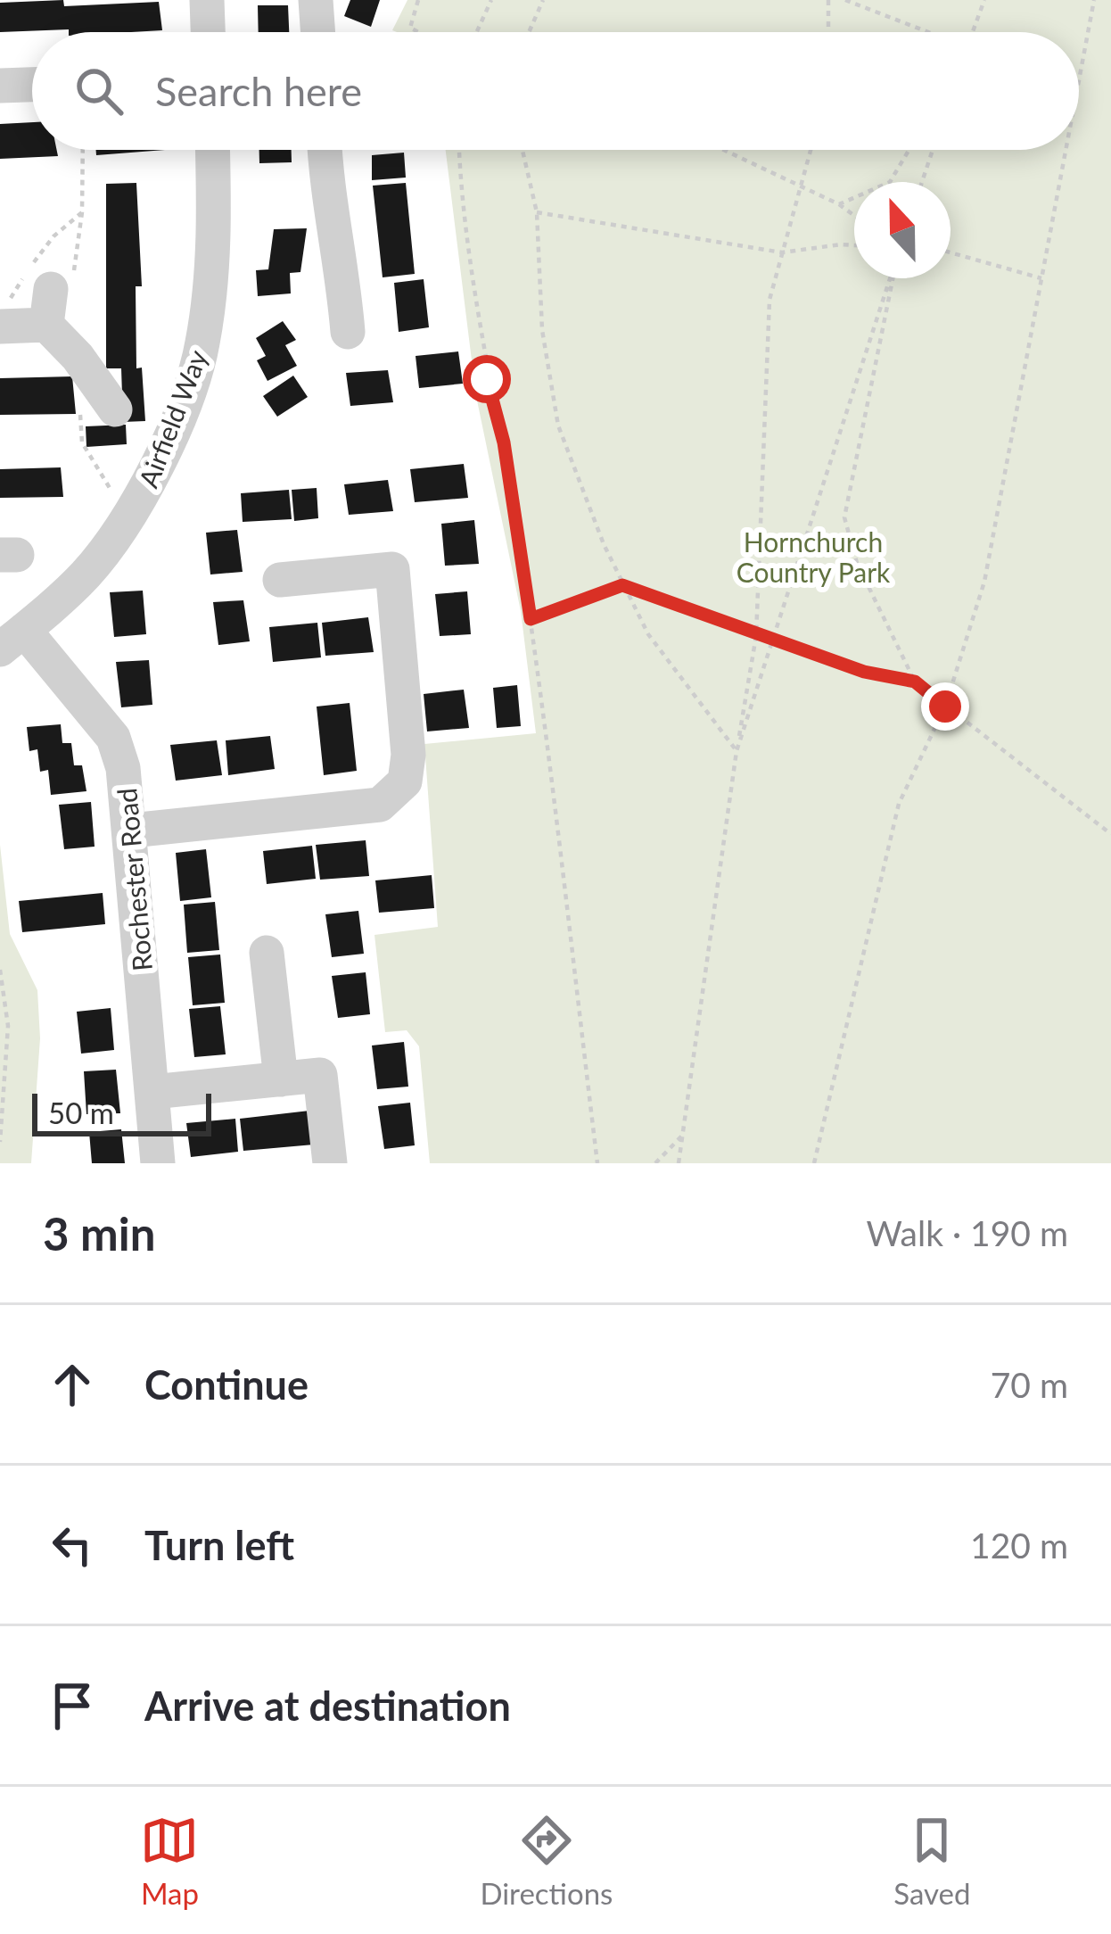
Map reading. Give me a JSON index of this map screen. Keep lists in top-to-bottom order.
{
  "streets": {
    "street": ["Airfield Way", "Rochester Road"]
  },
  "crossings": [
    ["Airfield Way", "Rochester Road"]
  ],
  "parks": ["Hornchurch Country Park"],
  "scale_bar": "50 m",
  "north": "top",
  "page": {
    "search": "Search here",
    "scale": "50 m",
    "heading": ["3 min", "Walk · 190 m"],
    "list": [
      ["Continue", "70 m"],
      ["Turn left", "120 m"],
      "Arrive at destination"
    ],
    "nav": ["Map", "Directions", "Saved"]
  }
}
